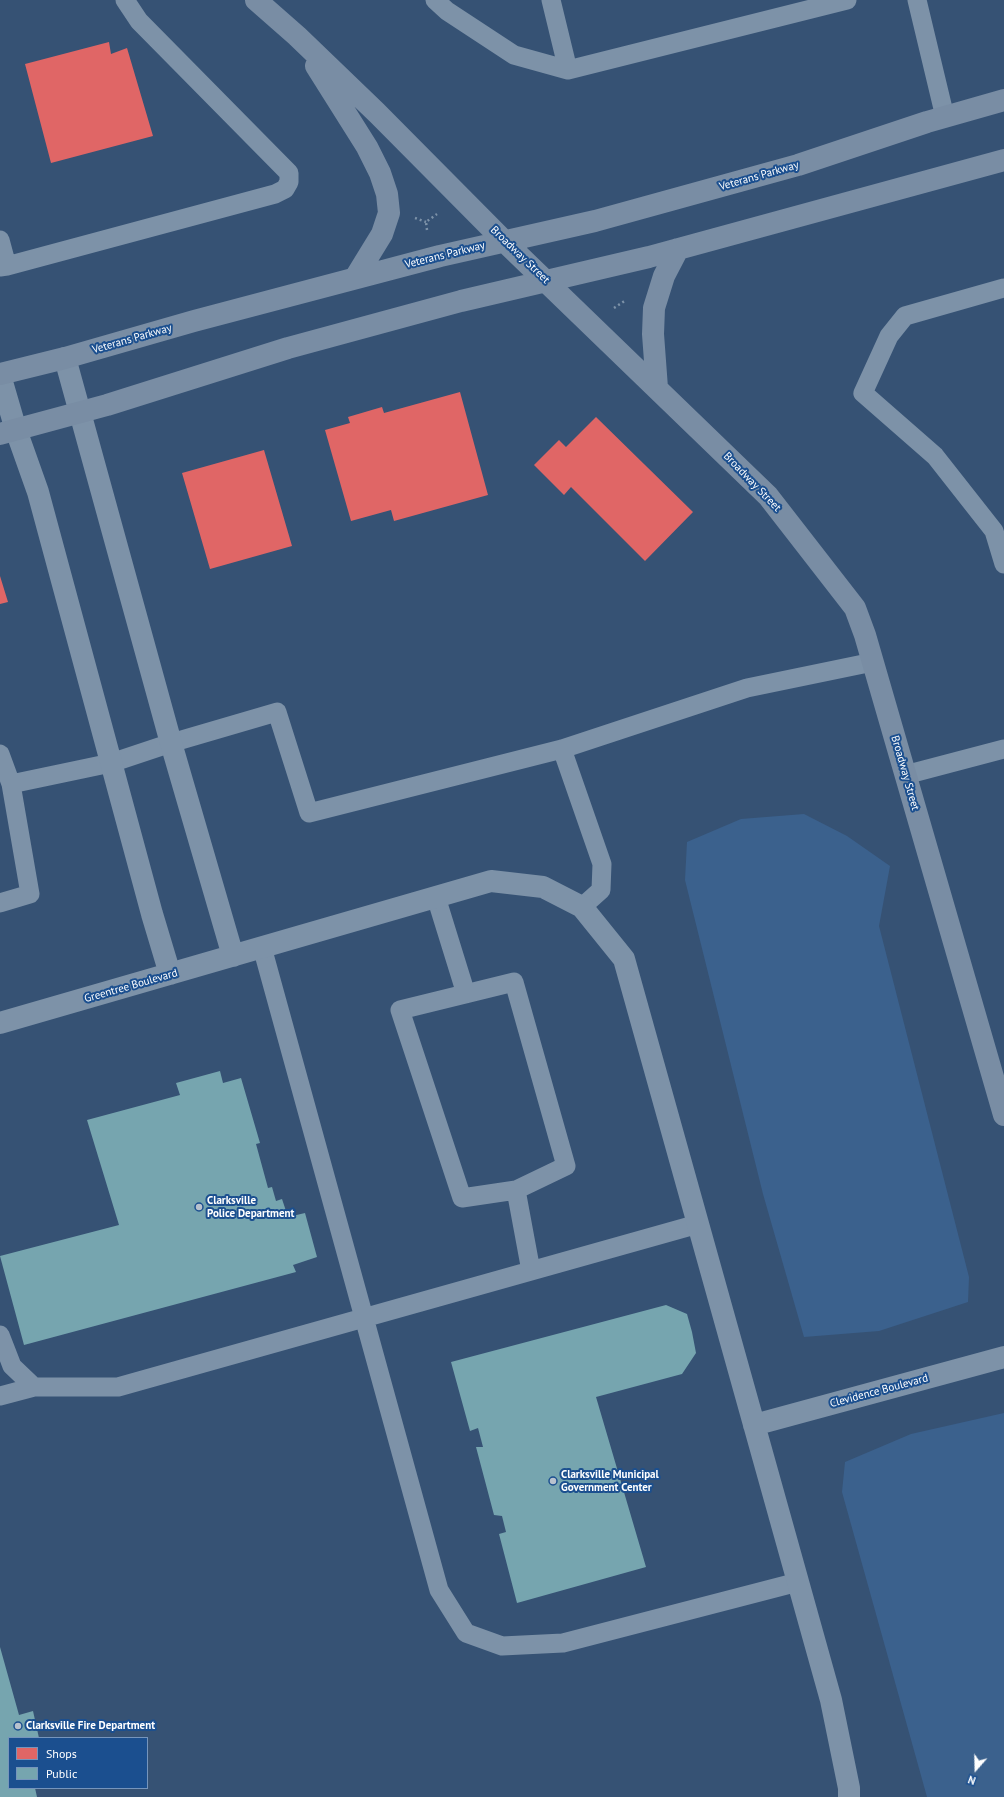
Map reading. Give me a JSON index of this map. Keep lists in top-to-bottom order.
{
  "streets": {
    "main road": ["Veterans Parkway", "Broadway Street"],
    "street": ["Greentree Boulevard", "Clevidence Boulevard"]
  },
  "crossings": [
    ["Veterans Parkway", "Broadway Street"]
  ],
  "places": ["Clarksville Police Department", "Clarksville Municipal Government Center", "Clarksville Fire Department"],
  "legend": ["Shops", "Public"],
  "north": "bottom"
}
